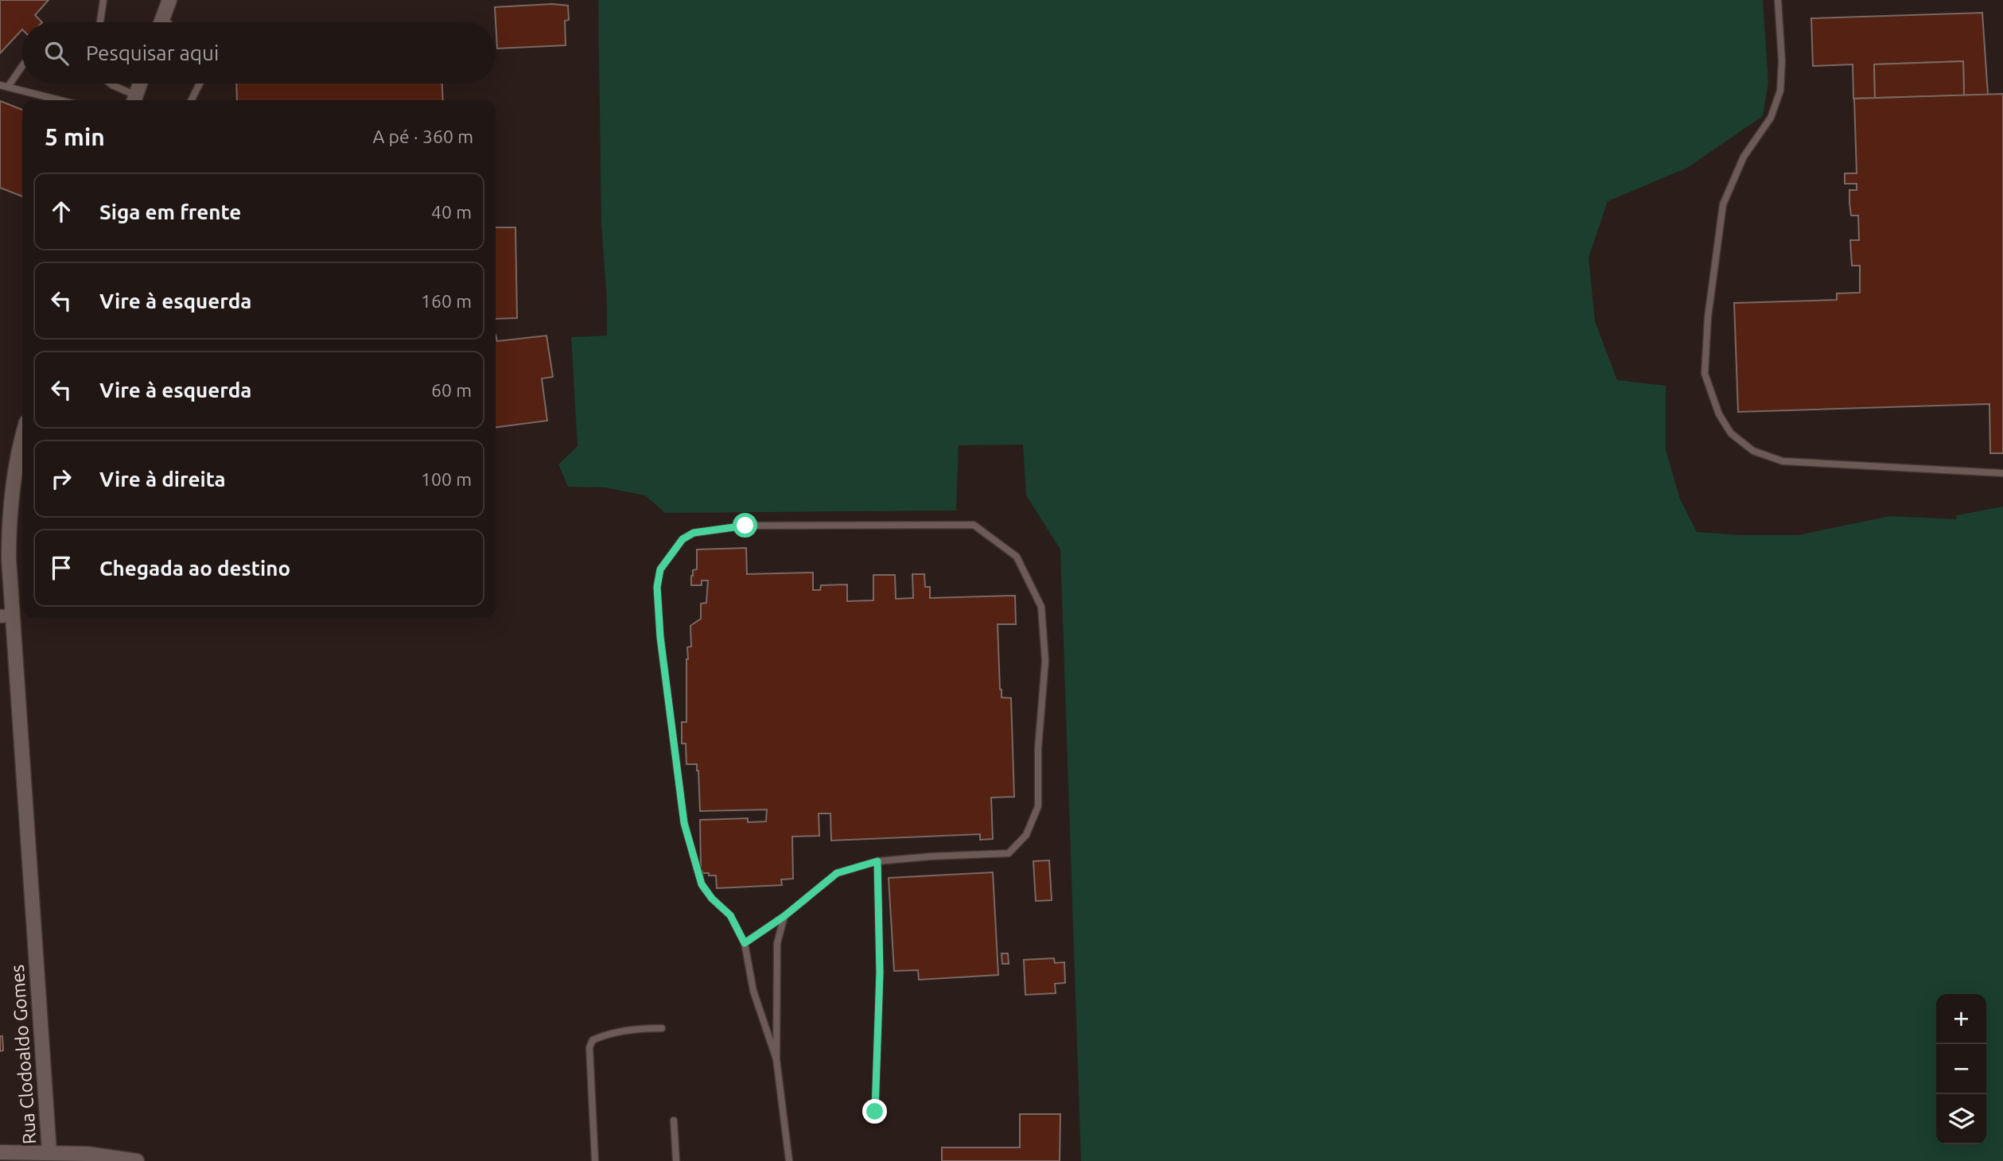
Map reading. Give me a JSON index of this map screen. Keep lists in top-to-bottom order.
{
  "streets": {
    "main road": ["Rua Clodoaldo Gomes"]
  },
  "page": {
    "search": "Pesquisar aqui",
    "heading": ["5 min", "A pé · 360 m"],
    "list": [
      ["Siga em frente", "40 m"],
      ["Vire à esquerda", "160 m"],
      ["Vire à esquerda", "60 m"],
      ["Vire à direita", "100 m"],
      "Chegada ao destino"
    ],
    "map_buttons": ["+", "−"]
  }
}
